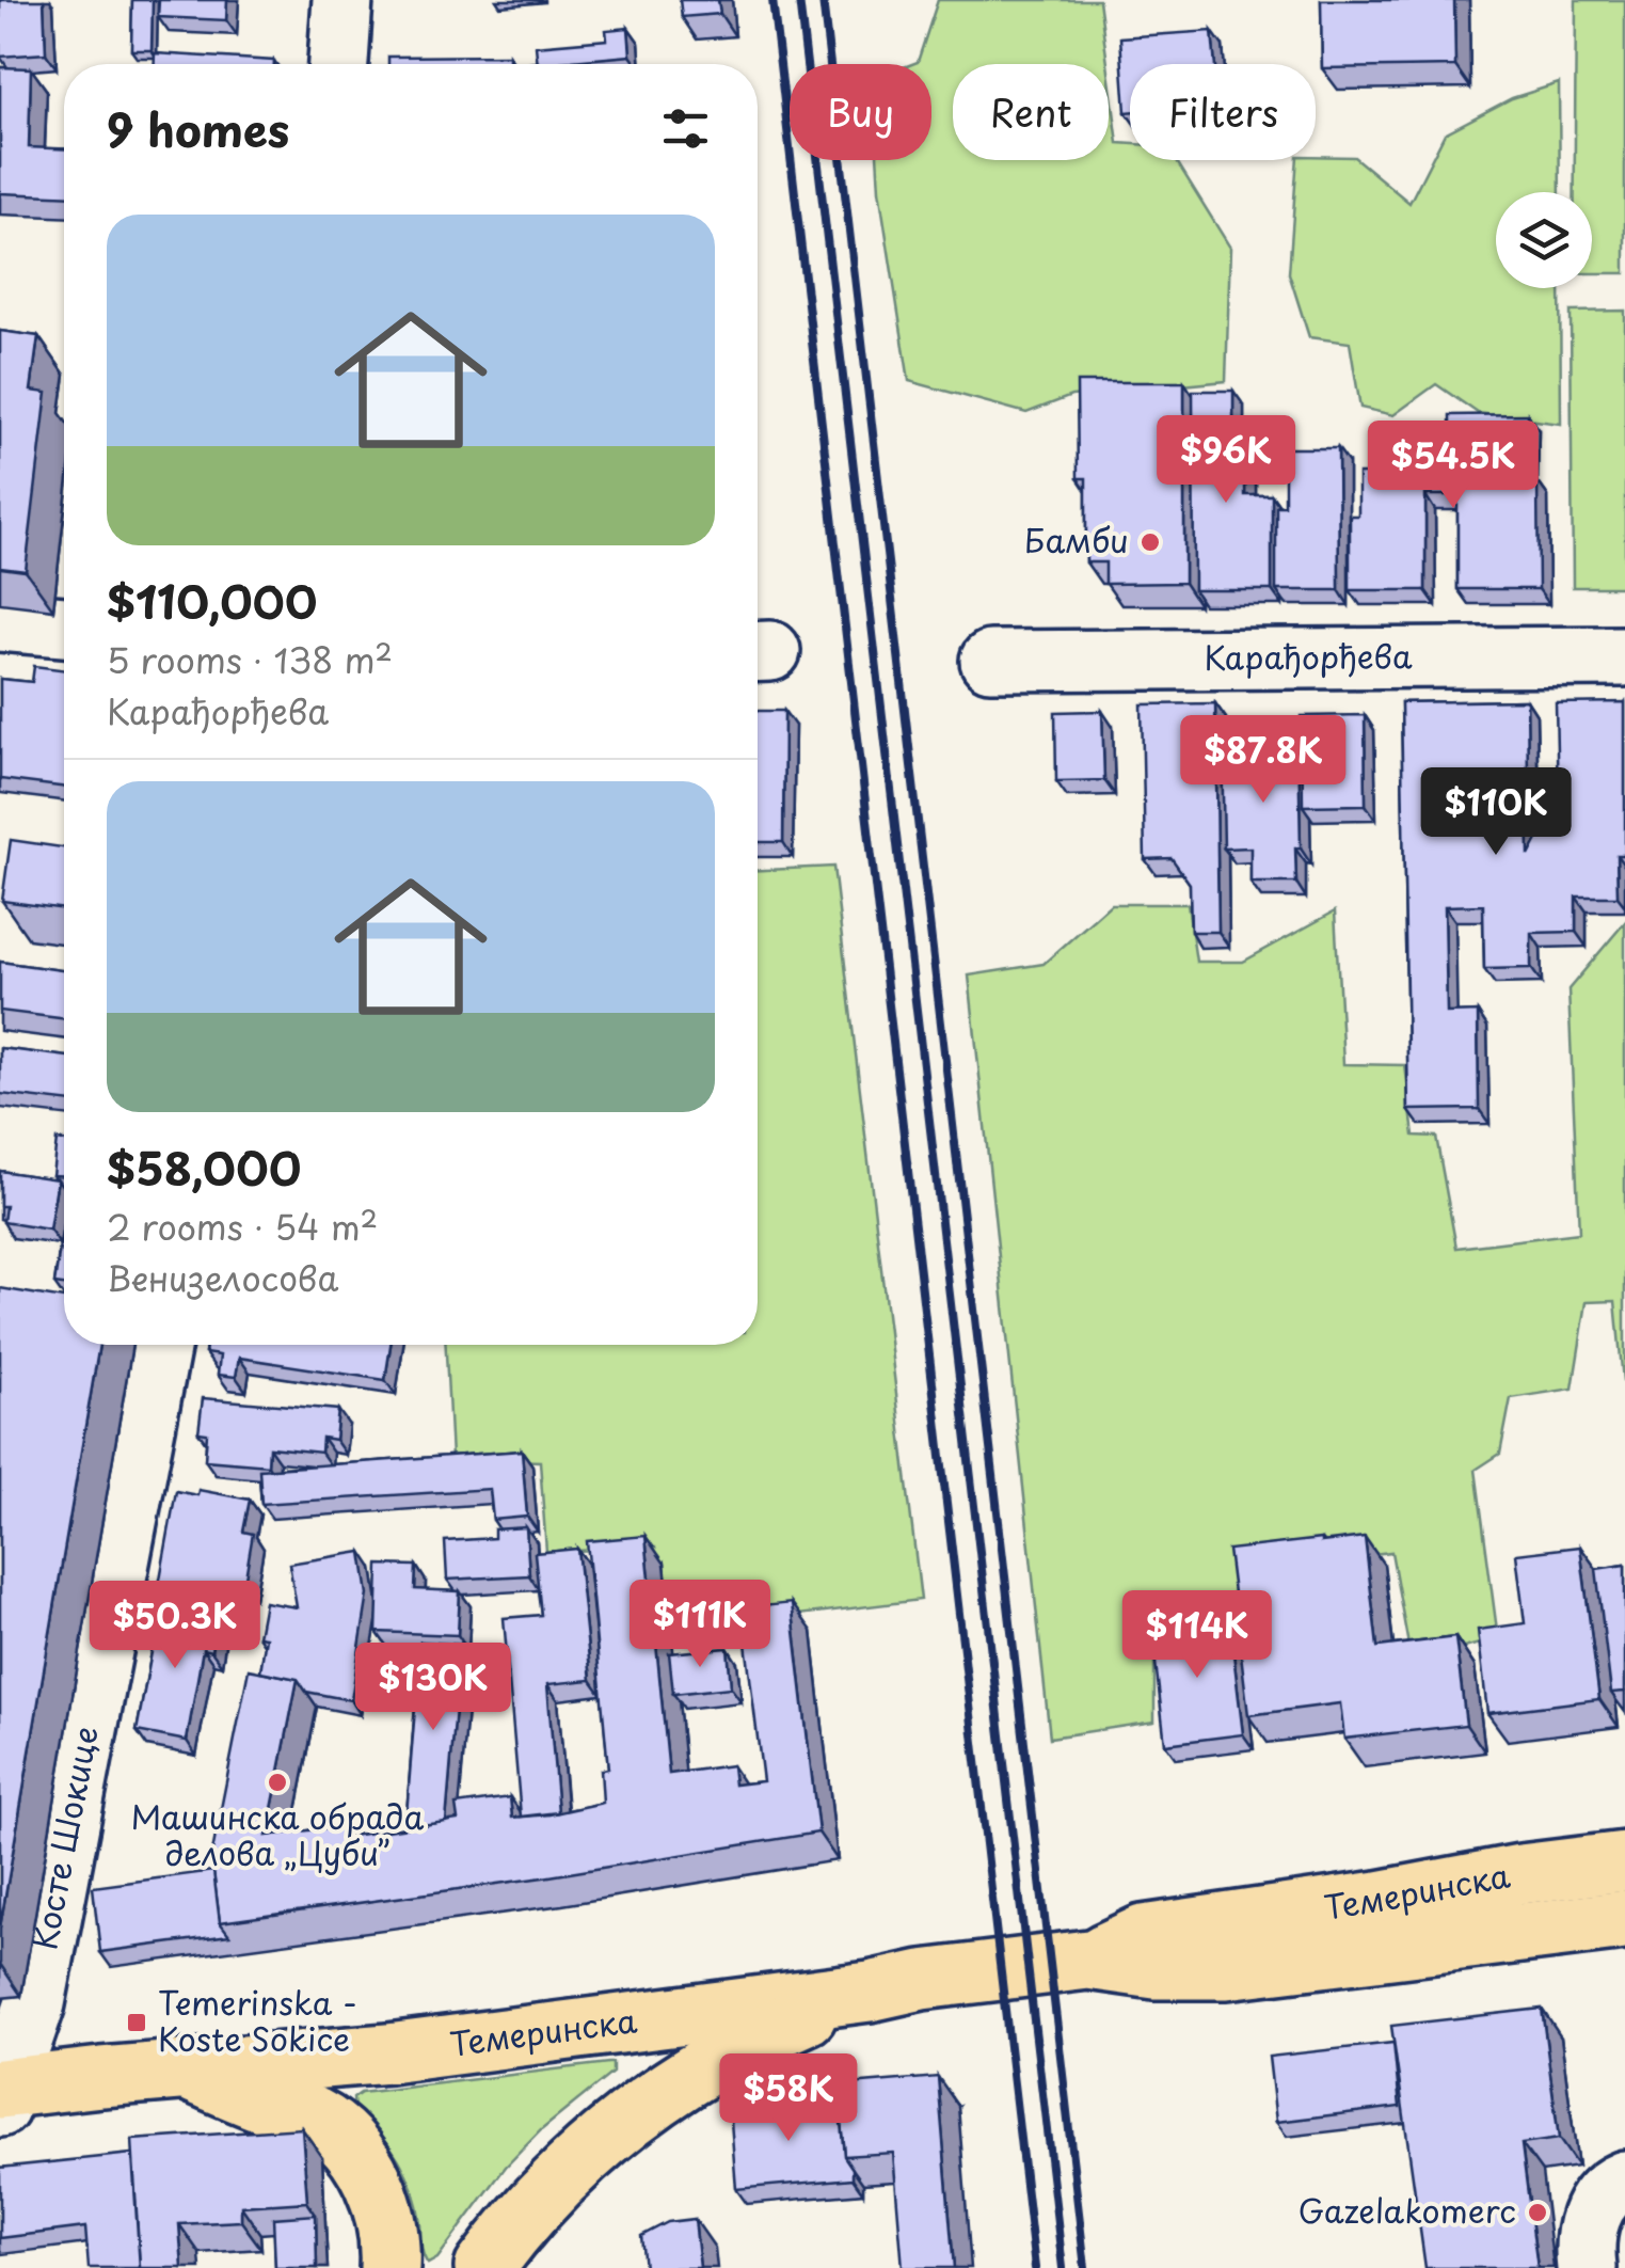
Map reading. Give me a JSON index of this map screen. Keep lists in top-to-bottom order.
{
  "streets": {
    "main road": ["Темеринска"],
    "street": ["Карађорђева", "Косте Шокице"]
  },
  "crossings": [
    ["Косте Шокице", "Темеринска"]
  ],
  "places": {
    "other": ["Бамби", "Машинска обрада делова „Цуби”", "Gazelakomerc"],
    "transit": ["Temerinska - Koste Sokice"]
  },
  "page": {
    "chip": ["Buy", "Rent", "Filters"],
    "heading": "9 homes",
    "list": [
      {
        "name": "$110,000",
        "note": "5 rooms · 138 m² · Карађорђева"
      },
      {
        "name": "$58,000",
        "note": "2 rooms · 54 m² · Венизелосова"
      }
    ],
    "price": [
      "$96K",
      "$54.5K",
      "$87.8K",
      "$110K",
      "$111K",
      "$50.3K",
      "$114K",
      "$130K",
      "$58K"
    ]
  }
}
